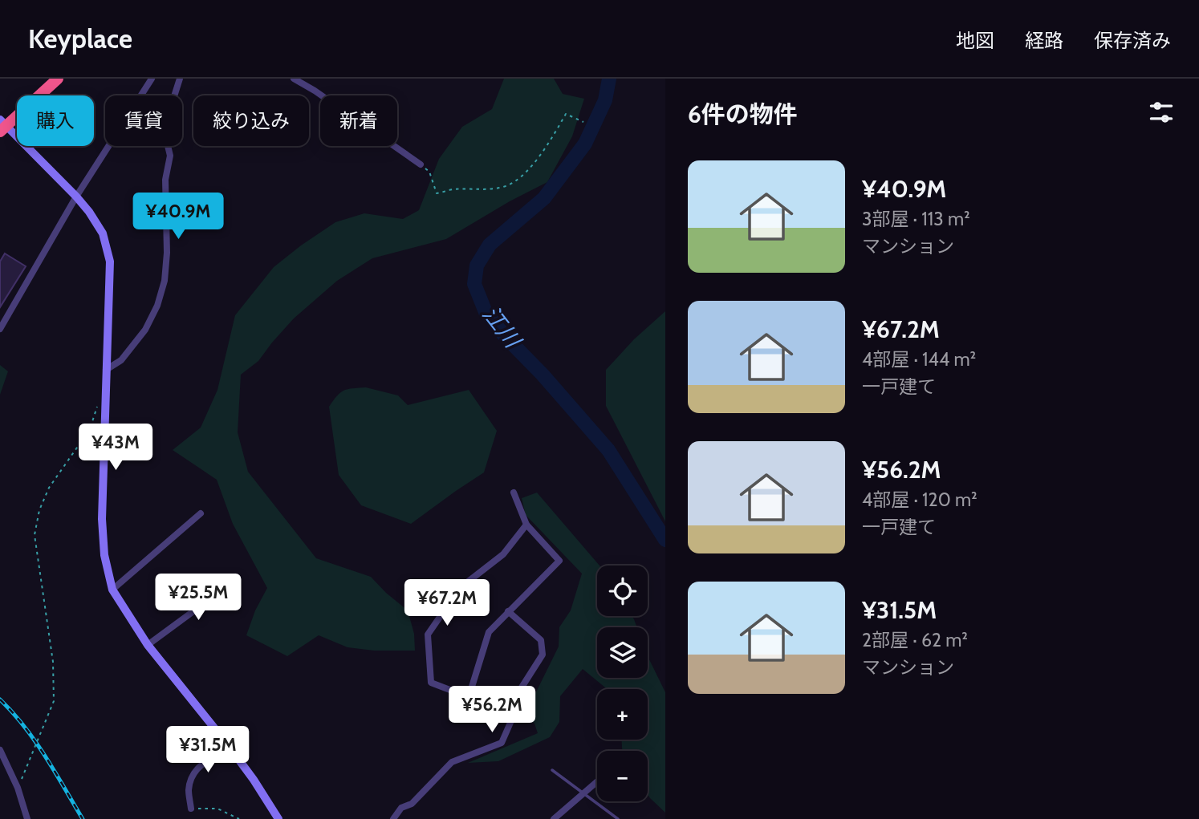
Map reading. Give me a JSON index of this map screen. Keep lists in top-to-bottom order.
{
  "water": ["江川"],
  "page": {
    "header": "Keyplace",
    "nav": ["地図", "経路", "保存済み"],
    "heading": "6件の物件",
    "chip": [
      "購入",
      "賃貸",
      "絞り込み",
      "新着"
    ],
    "list": [
      {
        "name": "¥40.9M",
        "note": "3部屋 · 113 m² · マンション"
      },
      {
        "name": "¥67.2M",
        "note": "4部屋 · 144 m² · 一戸建て"
      },
      {
        "name": "¥56.2M",
        "note": "4部屋 · 120 m² · 一戸建て"
      },
      {
        "name": "¥31.5M",
        "note": "2部屋 · 62 m² · マンション"
      }
    ],
    "price": [
      "¥40.9M",
      "¥43M",
      "¥25.5M",
      "¥67.2M",
      "¥56.2M",
      "¥31.5M"
    ],
    "map_buttons": ["+", "−"]
  }
}
